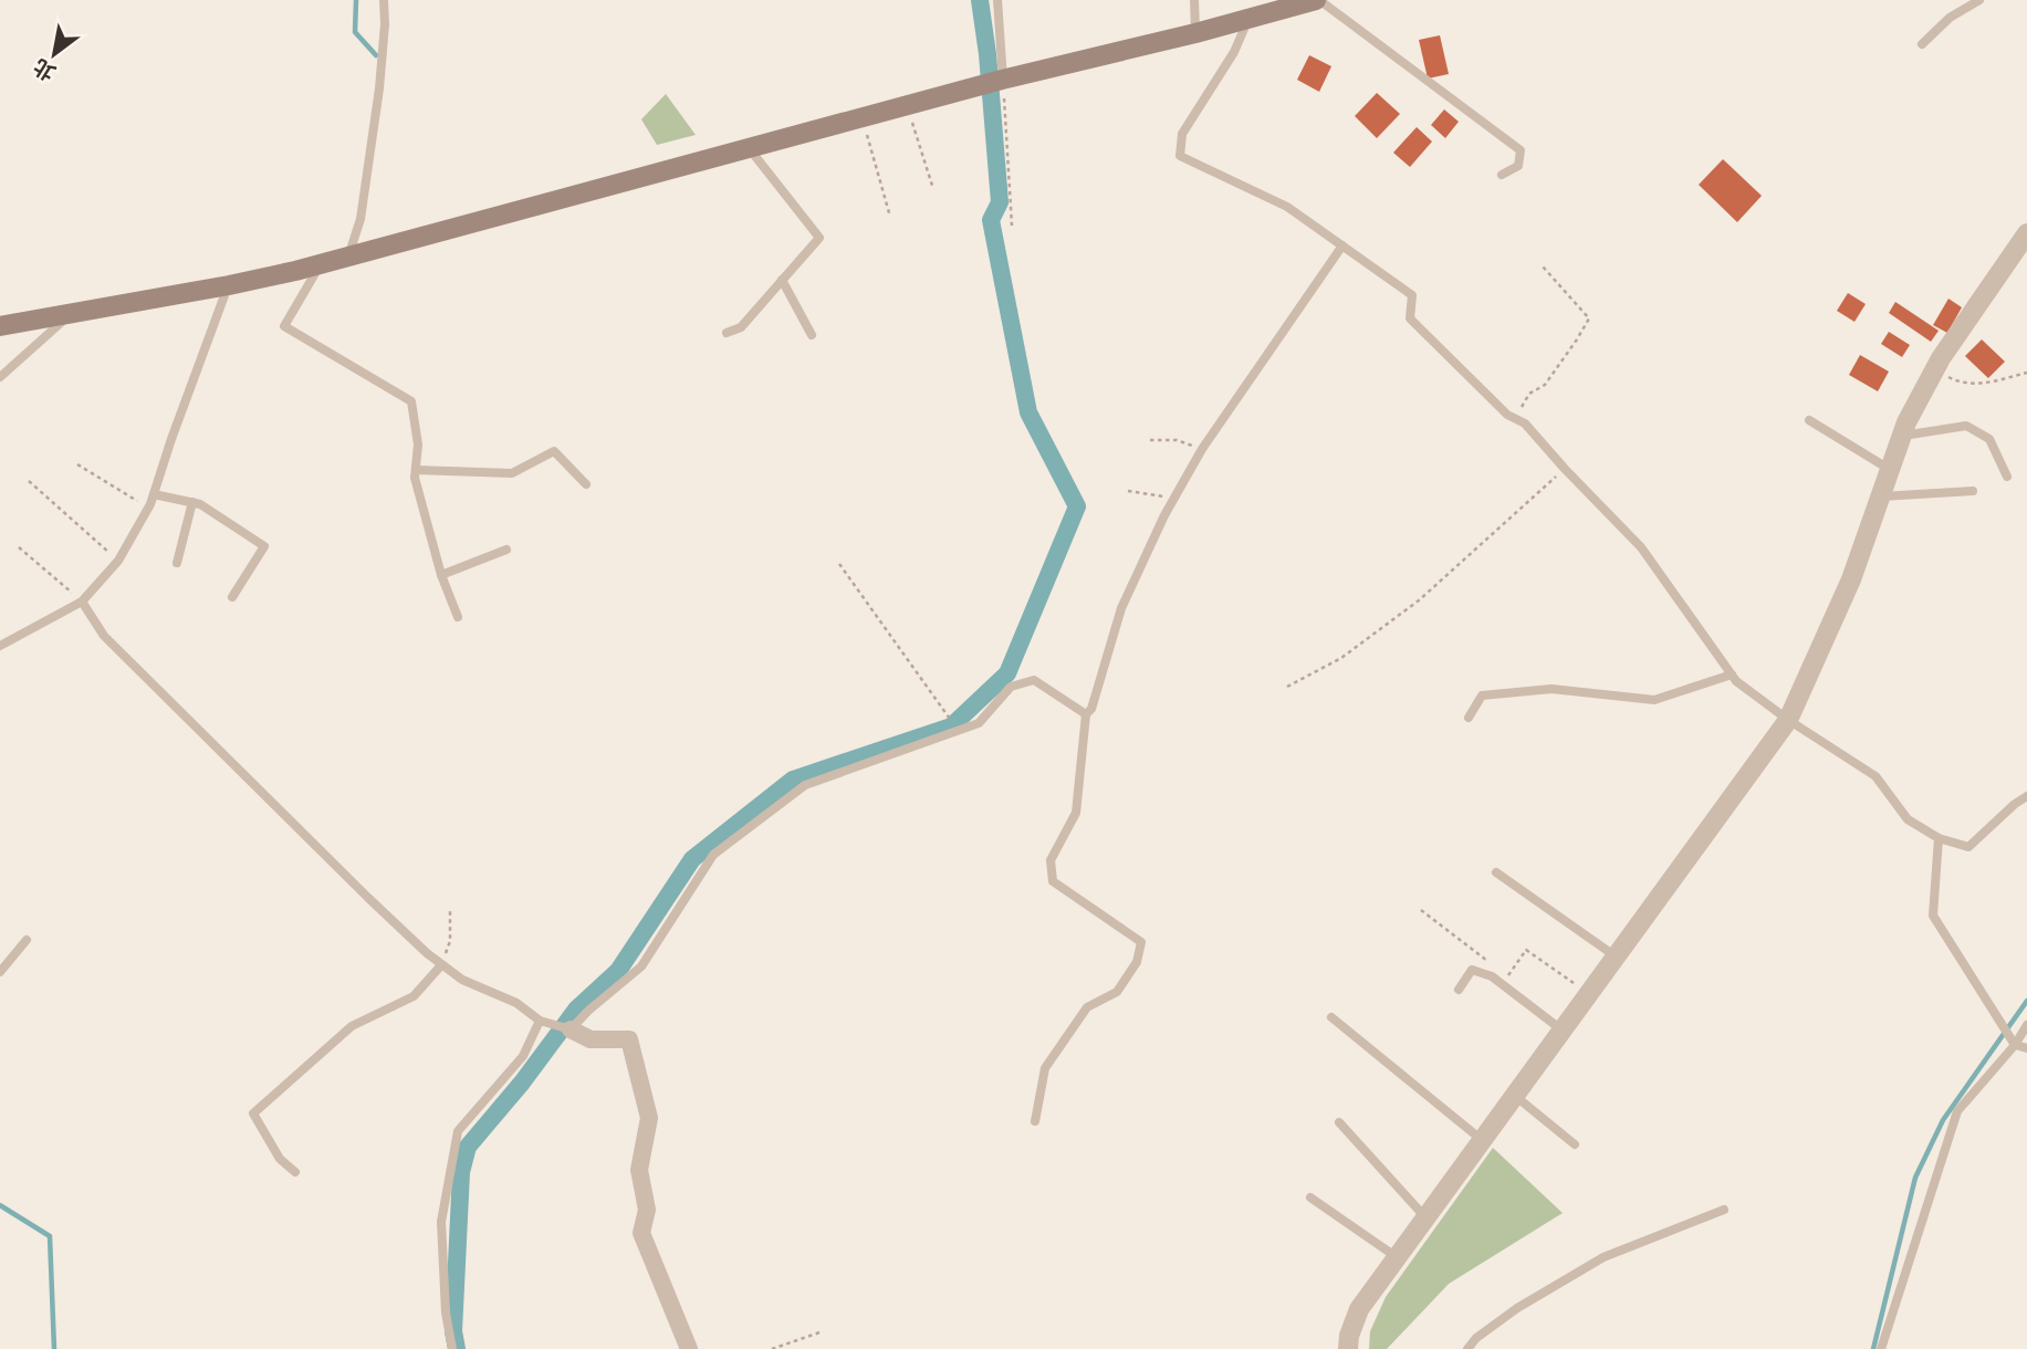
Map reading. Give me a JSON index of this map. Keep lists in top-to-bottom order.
{
  "north": "bottom left"
}
